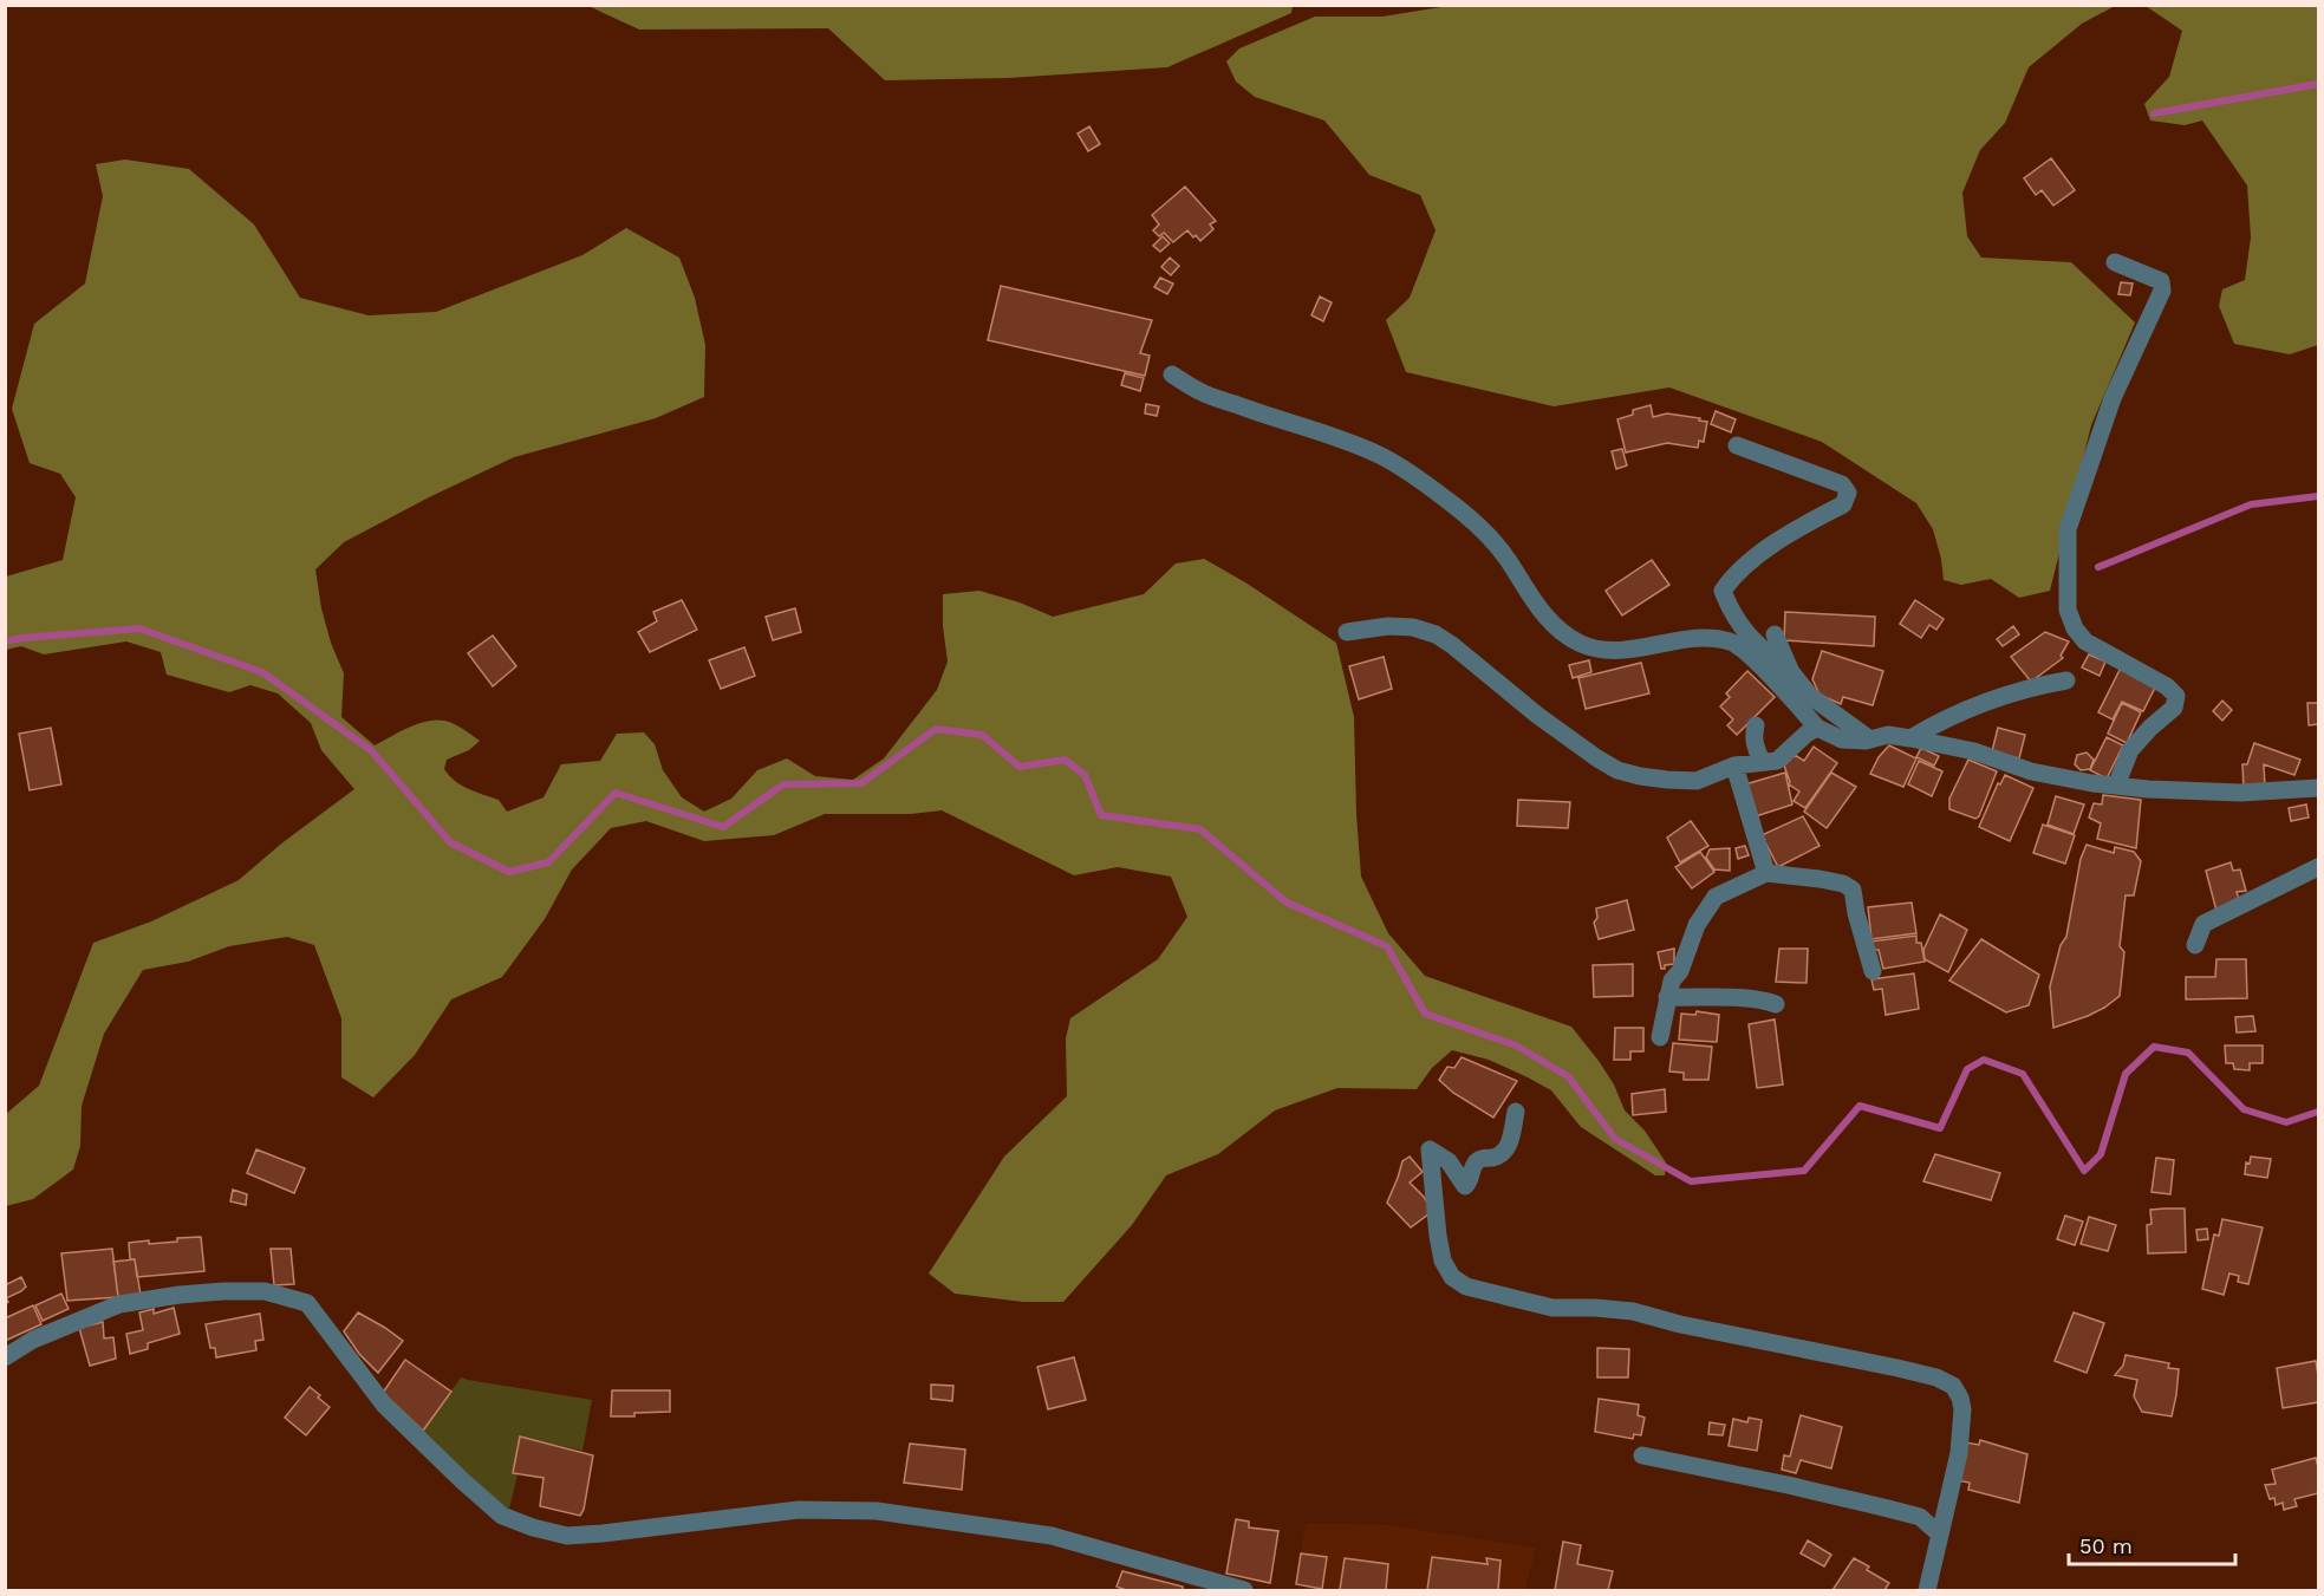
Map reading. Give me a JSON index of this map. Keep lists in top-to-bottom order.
{
  "scale_bar": "50 m"
}
